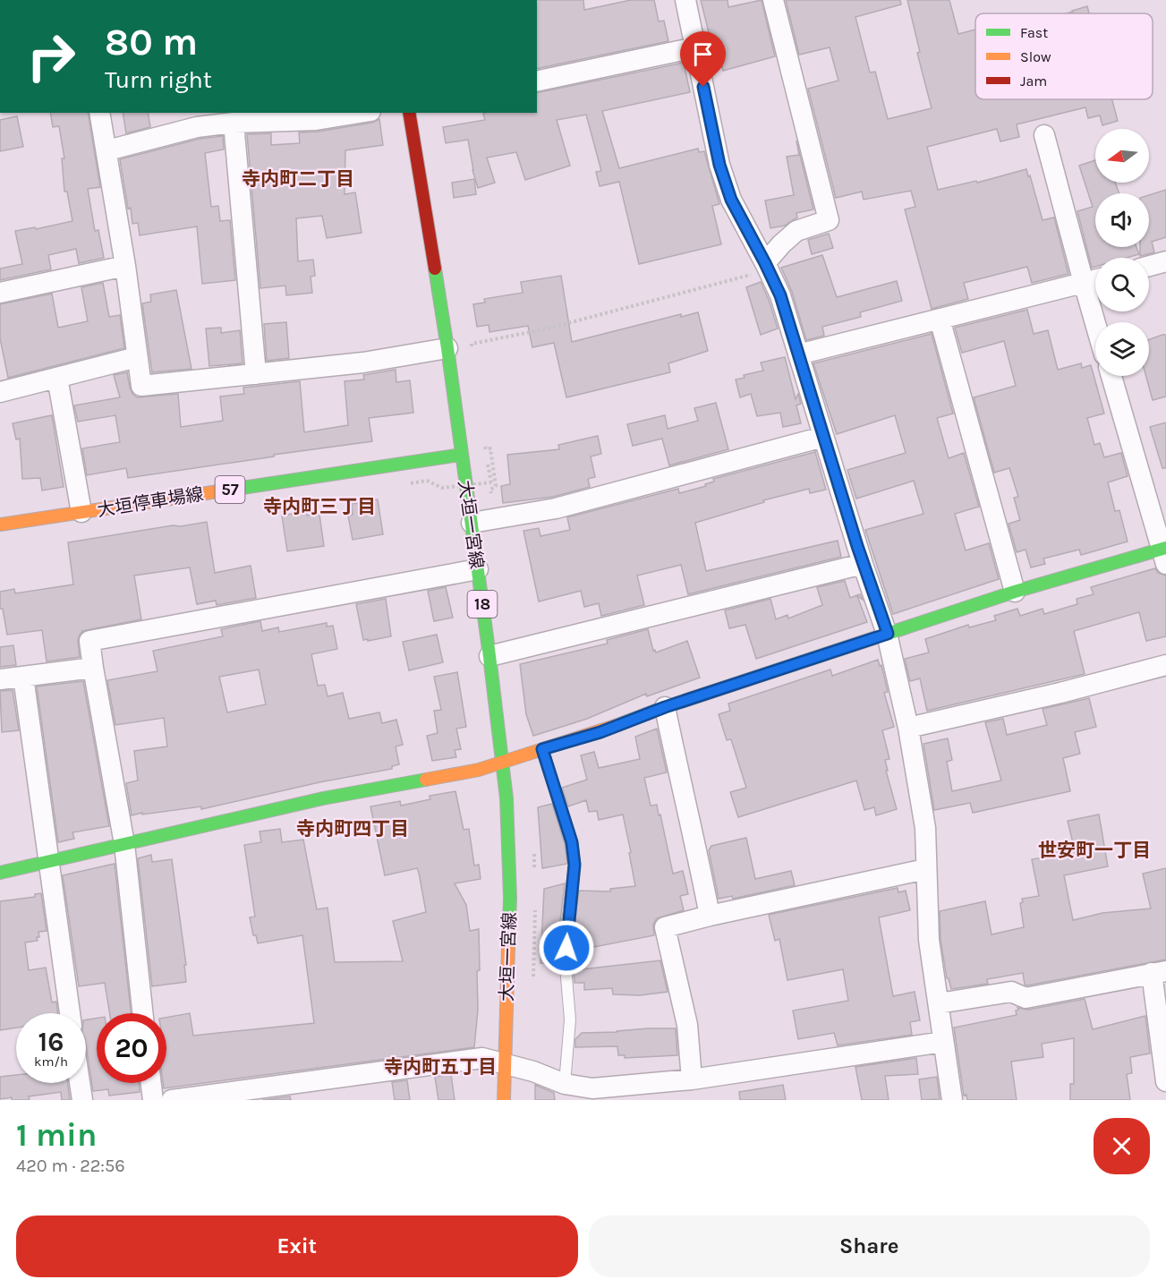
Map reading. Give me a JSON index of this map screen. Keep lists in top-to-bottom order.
{
  "streets": {
    "main road": [
      "57",
      "大垣停車場線",
      "大垣一宮線",
      "18"
    ]
  },
  "crossings": [
    ["大垣停車場線", "大垣一宮線"]
  ],
  "districts": [
    "寺内町二丁目",
    "寺内町三丁目",
    "寺内町四丁目",
    "世安町一丁目",
    "寺内町五丁目"
  ],
  "legend": ["Fast", "Slow", "Jam"],
  "north": "left",
  "page": {
    "turn": ["80 m", "Turn right"],
    "speed": "16 km/h",
    "limit": "20",
    "heading": ["1 min", "420 m · 22:56"],
    "buttons": ["Exit", "Share"]
  }
}
